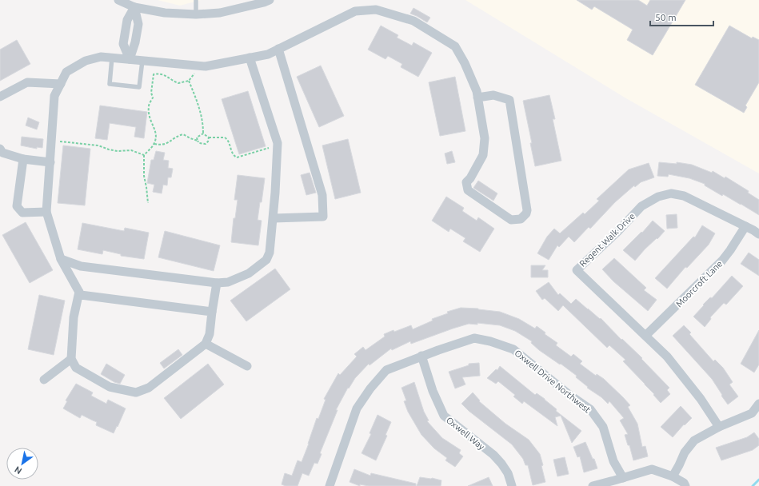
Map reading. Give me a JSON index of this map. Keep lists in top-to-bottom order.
{
  "streets": {
    "street": [
      "Regent Walk Drive",
      "Moorcroft Lane",
      "Oxwell Drive Northwest",
      "Oxwell Way"
    ]
  },
  "crossings": [
    ["Regent Walk Drive", "Moorcroft Lane"],
    ["Oxwell Drive Northwest", "Oxwell Way"]
  ],
  "scale_bar": "50 m",
  "north": "bottom left"
}
